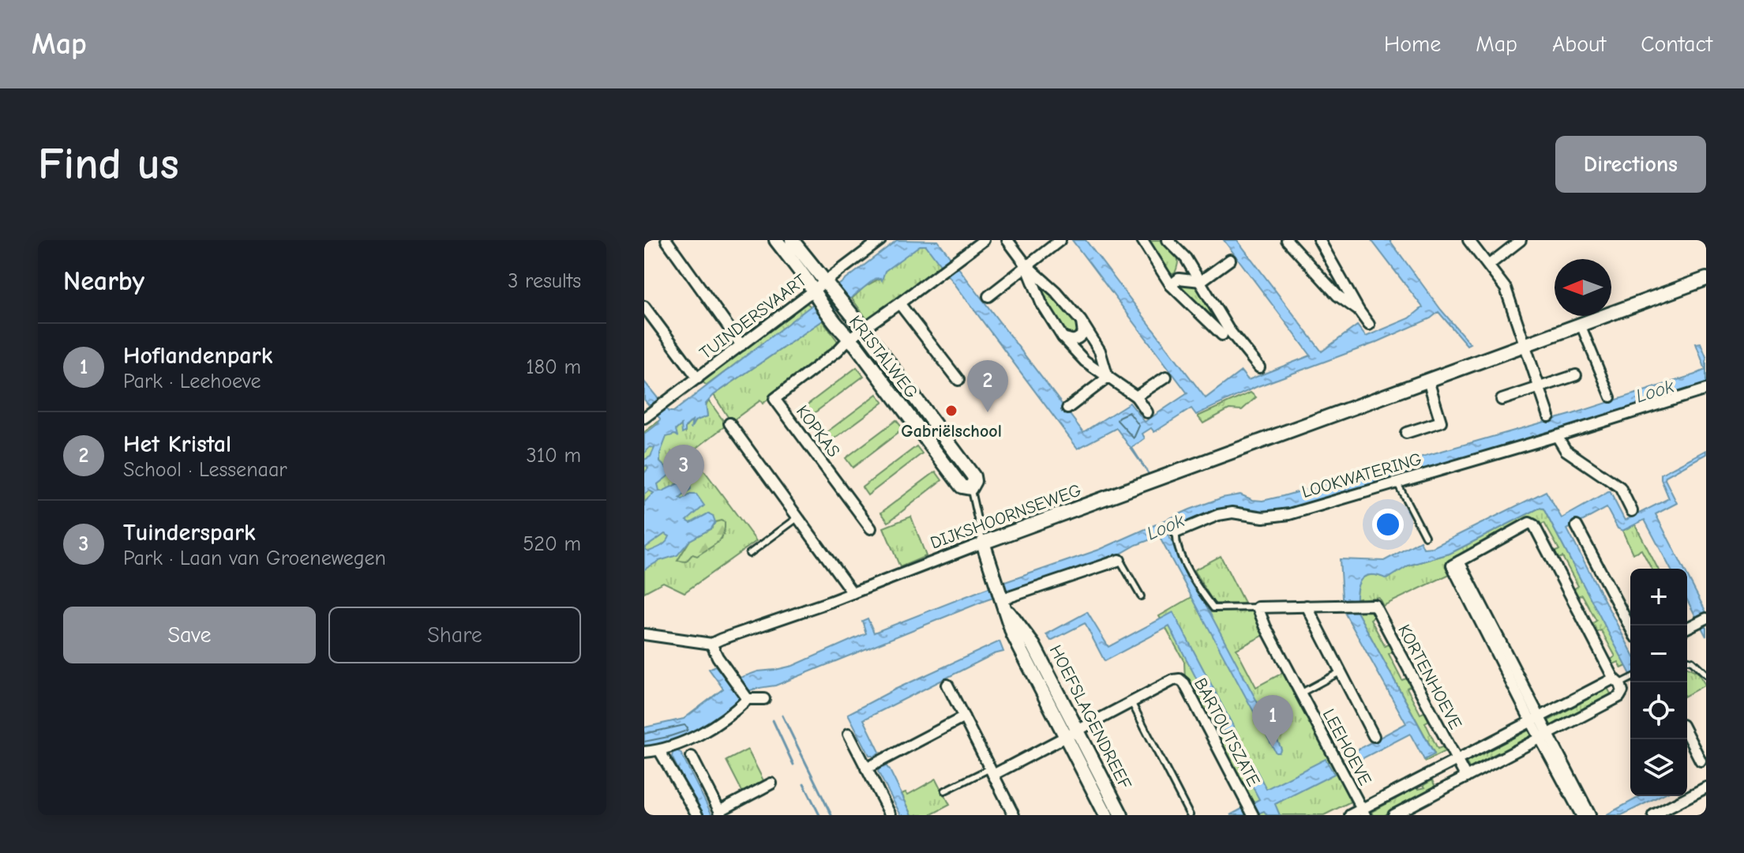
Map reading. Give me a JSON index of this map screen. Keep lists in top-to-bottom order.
{
  "streets": {
    "street": [
      "TUINDERSVAART",
      "KRISTALWEG",
      "KOPKAS",
      "LOOKWATERING",
      "DIJKSHOORNSEWEG",
      "KORTENHOEVE",
      "HOEFSLAGENDREEF",
      "BARTOUTSZATE",
      "LEEHOEVE"
    ]
  },
  "crossings": [
    ["TUINDERSVAART", "KRISTALWEG"],
    ["KRISTALWEG", "KOPKAS"],
    ["KRISTALWEG", "DIJKSHOORNSEWEG"],
    ["KRISTALWEG", "HOEFSLAGENDREEF"],
    ["DIJKSHOORNSEWEG", "HOEFSLAGENDREEF"],
    ["KORTENHOEVE", "LEEHOEVE"],
    ["HOEFSLAGENDREEF", "BARTOUTSZATE"]
  ],
  "water": ["Look"],
  "places": ["Gabriëlschool"],
  "north": "left",
  "page": {
    "header": "Map",
    "nav": [
      "Home",
      "Map",
      "About",
      "Contact"
    ],
    "buttons": [
      "Directions",
      ["Save", "Share"]
    ],
    "title": "Find us",
    "heading": ["Nearby", "3 results"],
    "list": [
      {
        "mark": "1",
        "name": "Hoflandenpark",
        "note": "Park · Leehoeve",
        "value": "180 m"
      },
      {
        "mark": "2",
        "name": "Het Kristal",
        "note": "School · Lessenaar",
        "value": "310 m"
      },
      {
        "mark": "3",
        "name": "Tuinderspark",
        "note": "Park · Laan van Groenewegen",
        "value": "520 m"
      }
    ],
    "pins": ["2", "3", "1"],
    "map_buttons": ["+", "−"]
  }
}
